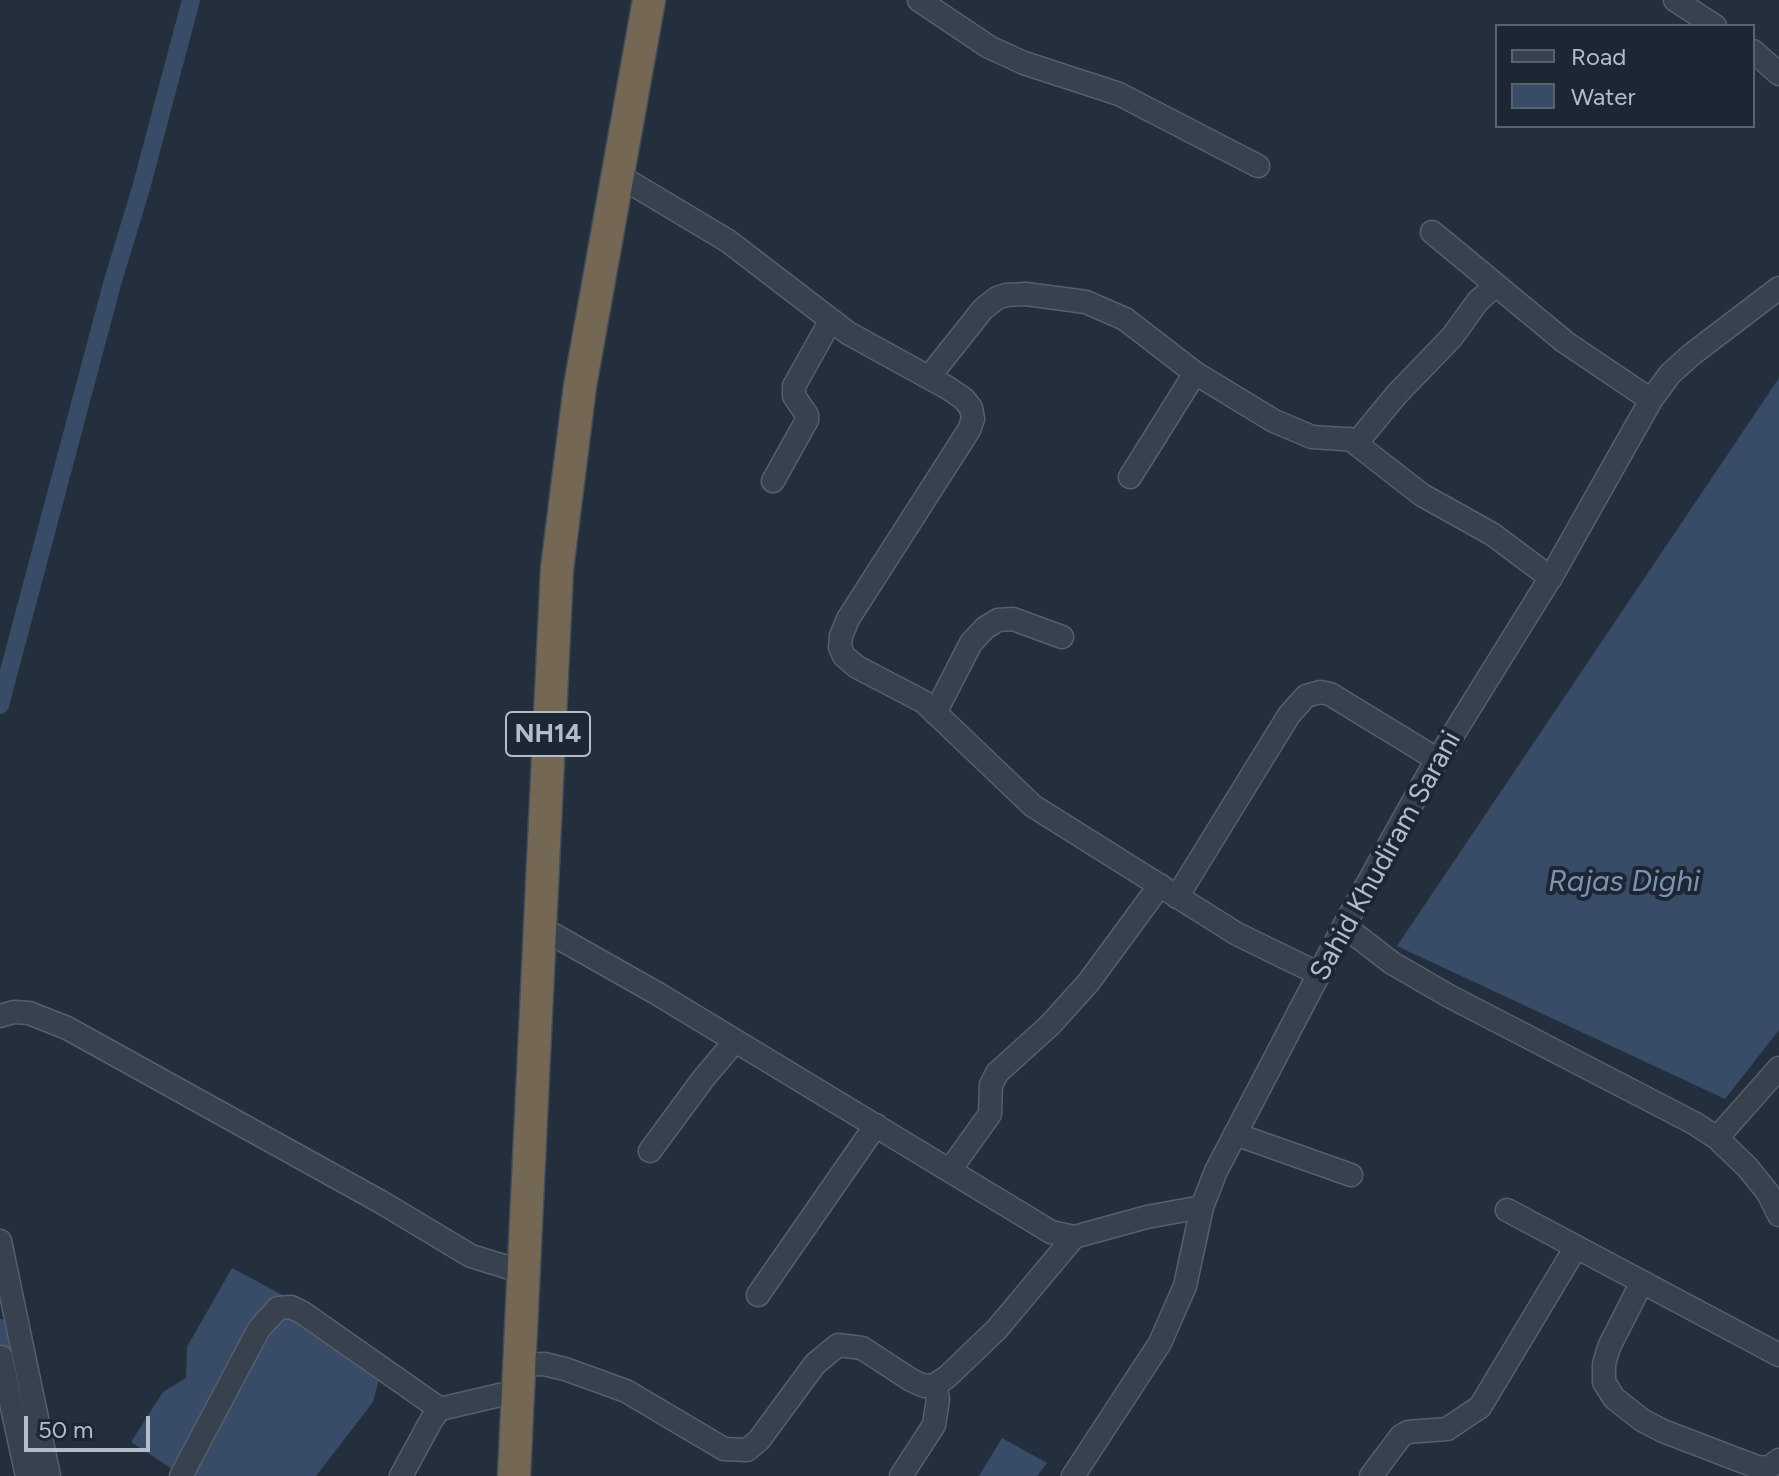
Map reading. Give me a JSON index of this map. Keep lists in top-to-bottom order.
{
  "streets": {
    "highway": ["NH14"],
    "street": ["Sahid Khudiram Sarani"]
  },
  "water": ["Rajas Dighi"],
  "legend": ["Road", "Water"],
  "scale_bar": "50 m"
}
